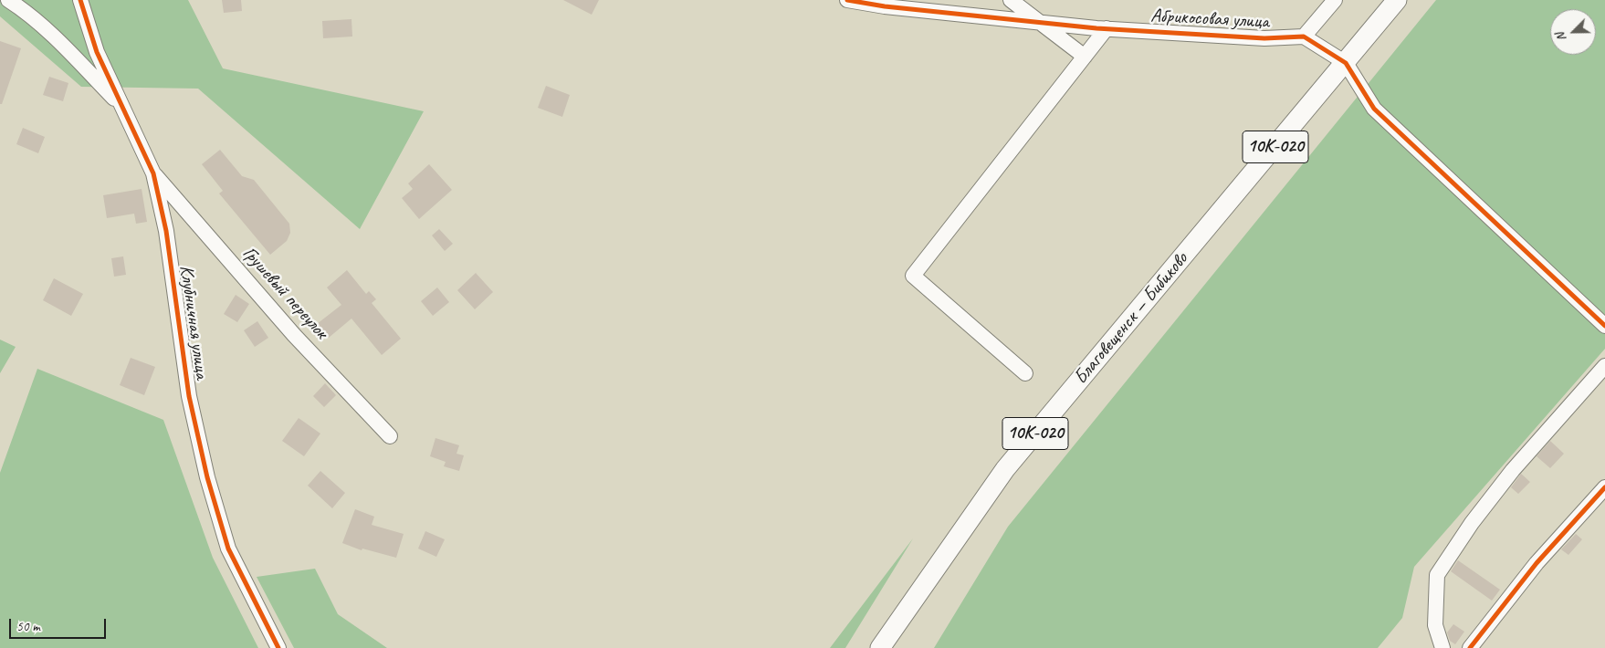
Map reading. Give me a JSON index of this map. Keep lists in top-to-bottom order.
{
  "streets": {
    "main road": ["10К-020", "Благовещенск — Бибиково"],
    "street": ["Абрикосовая улица", "Грушевый переулок", "Клубничная улица"]
  },
  "crossings": [
    ["Грушевый переулок", "Клубничная улица"]
  ],
  "scale_bar": "50 m",
  "north": "bottom left"
}
